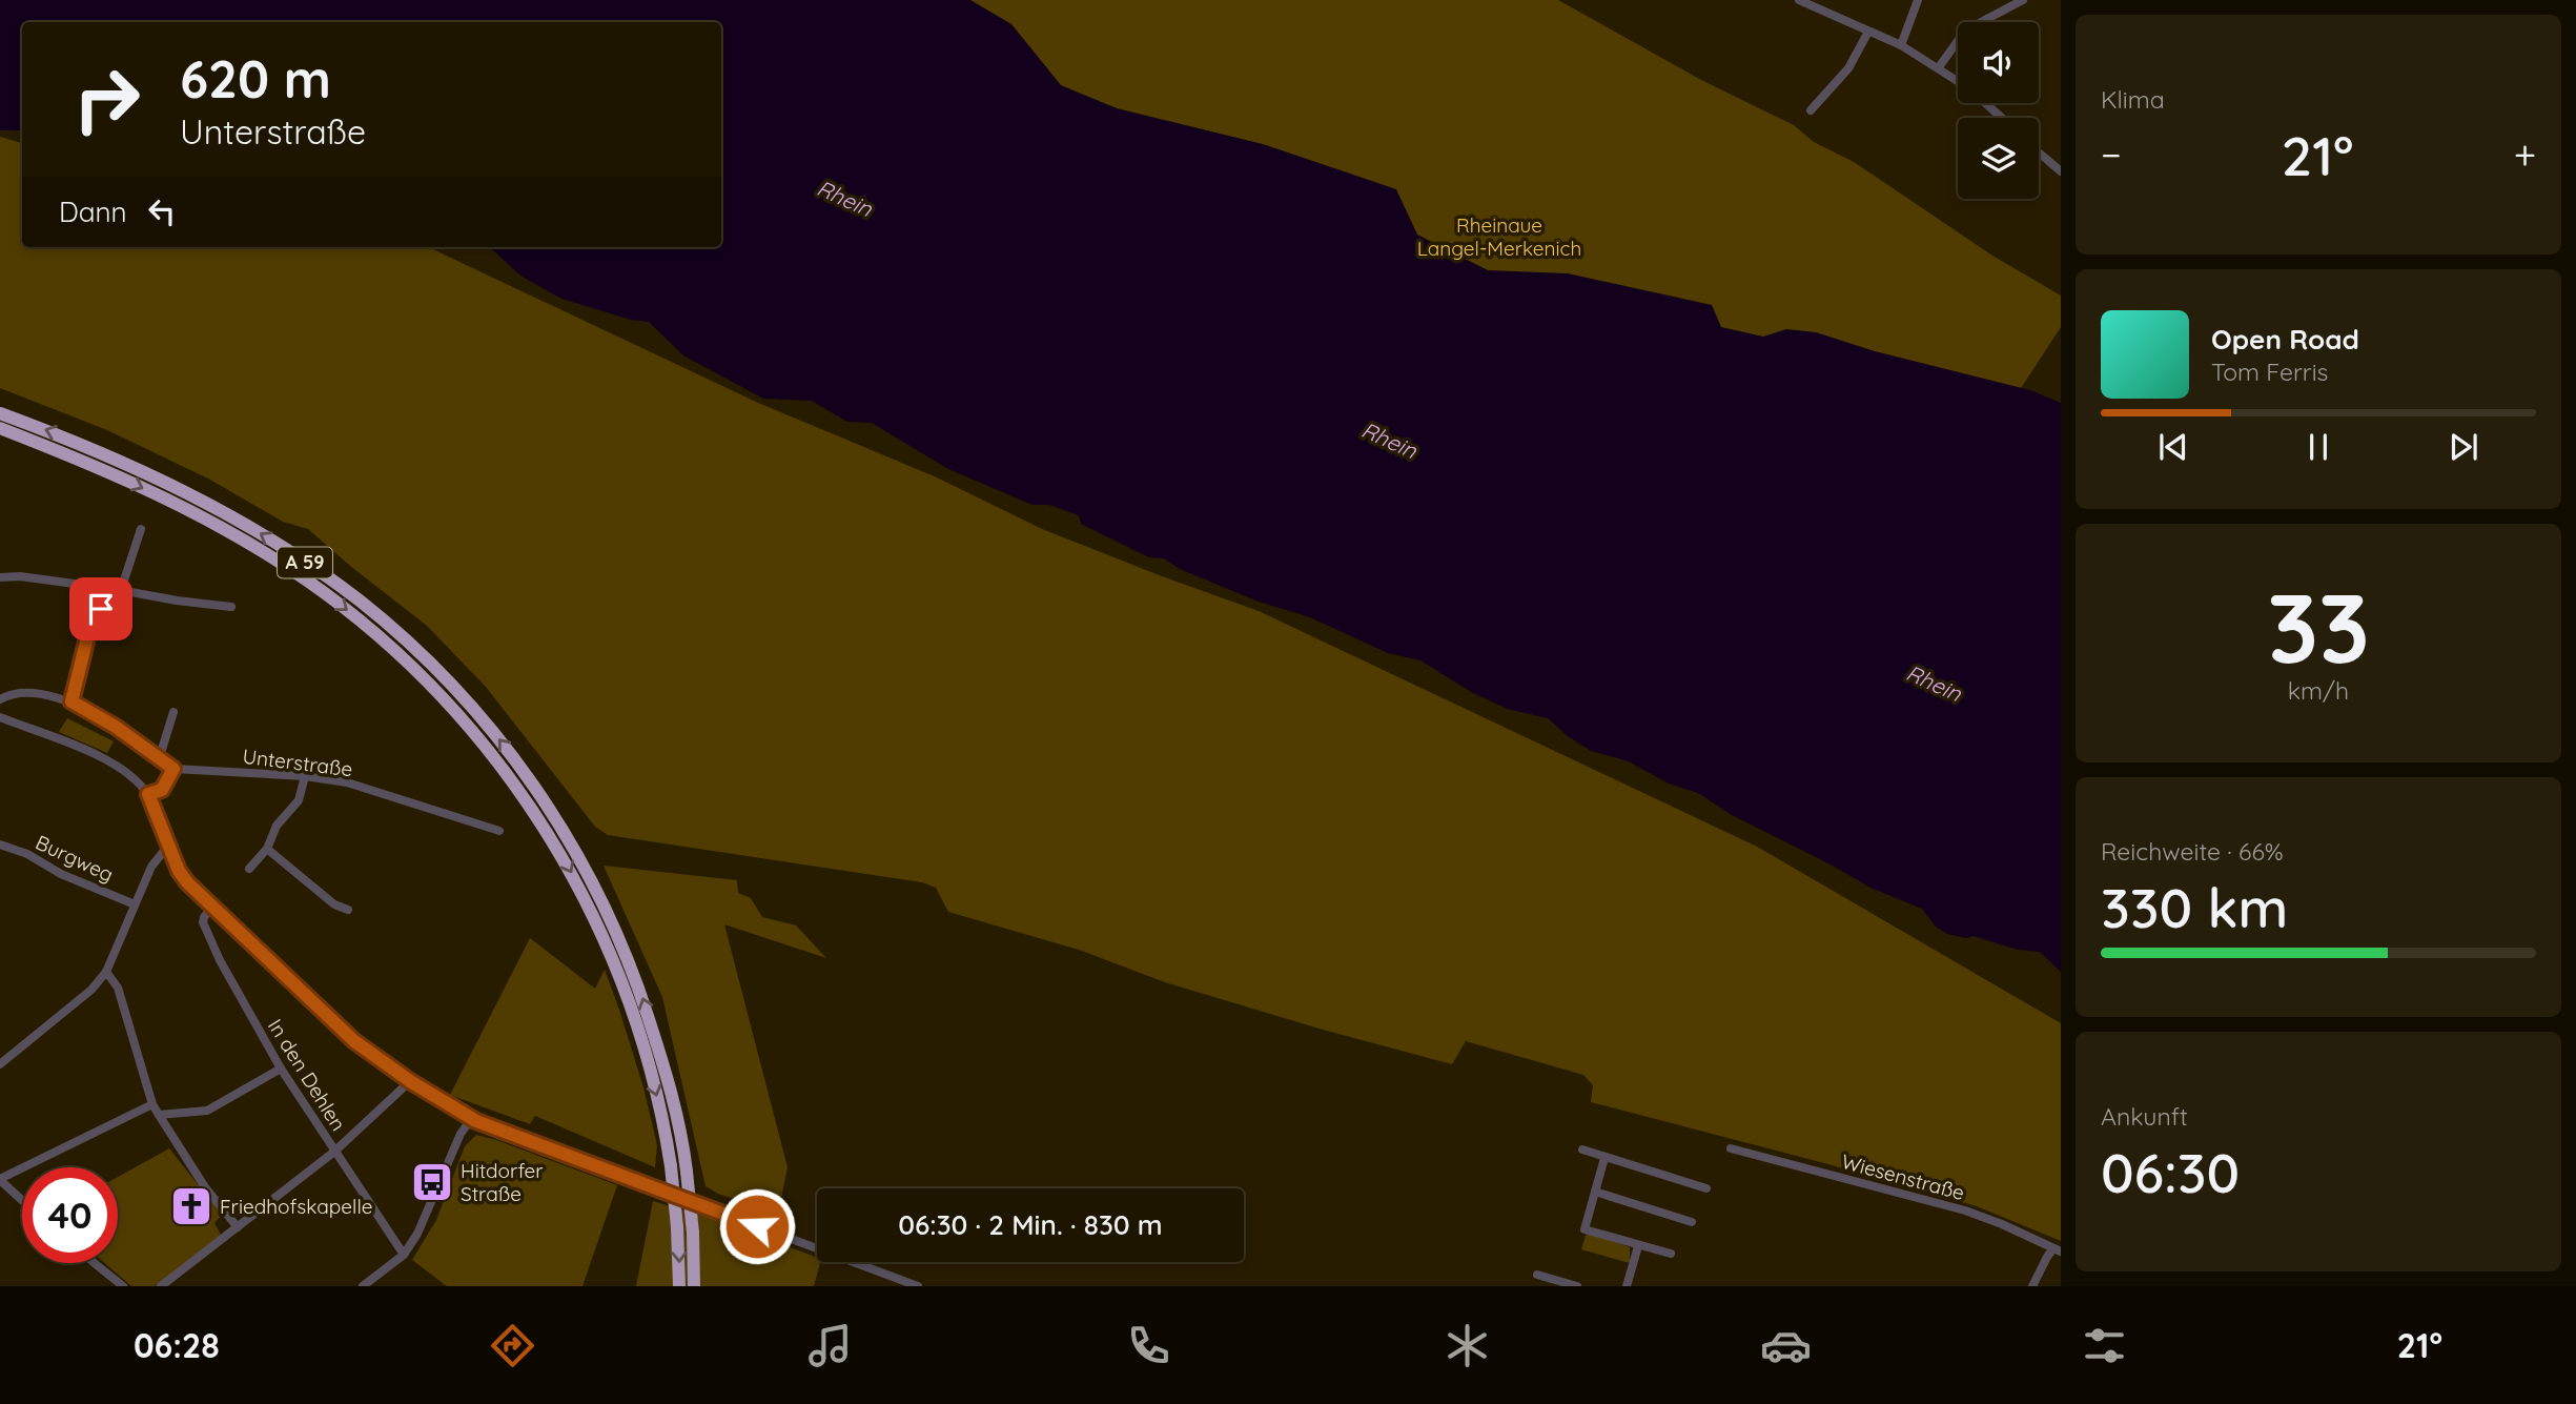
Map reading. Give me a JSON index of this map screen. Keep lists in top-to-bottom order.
{
  "streets": {
    "highway": ["A 59"],
    "street": [
      "Unterstraße",
      "Burgweg",
      "In den Dehlen",
      "Wiesenstraße"
    ]
  },
  "water": ["Rhein"],
  "parks": ["Rheinaue Langel-Merkenich"],
  "places": {
    "bus stop": ["Hitdorfer Straße"],
    "church": ["Friedhofskapelle"]
  },
  "page": {
    "tile": [
      "Klima",
      ["33", "km/h"],
      ["Reichweite · 66%", "330 km"],
      ["Ankunft", "06:30"]
    ],
    "turn": ["620 m", "Unterstraße"],
    "heat": ["−", "21°", "+"],
    "then": "Dann",
    "song": ["Open Road", "Tom Ferris"],
    "limit": "40",
    "trip": "06:30 · 2 Min. · 830 m",
    "tabs": ["06:28", "21°"]
  }
}
